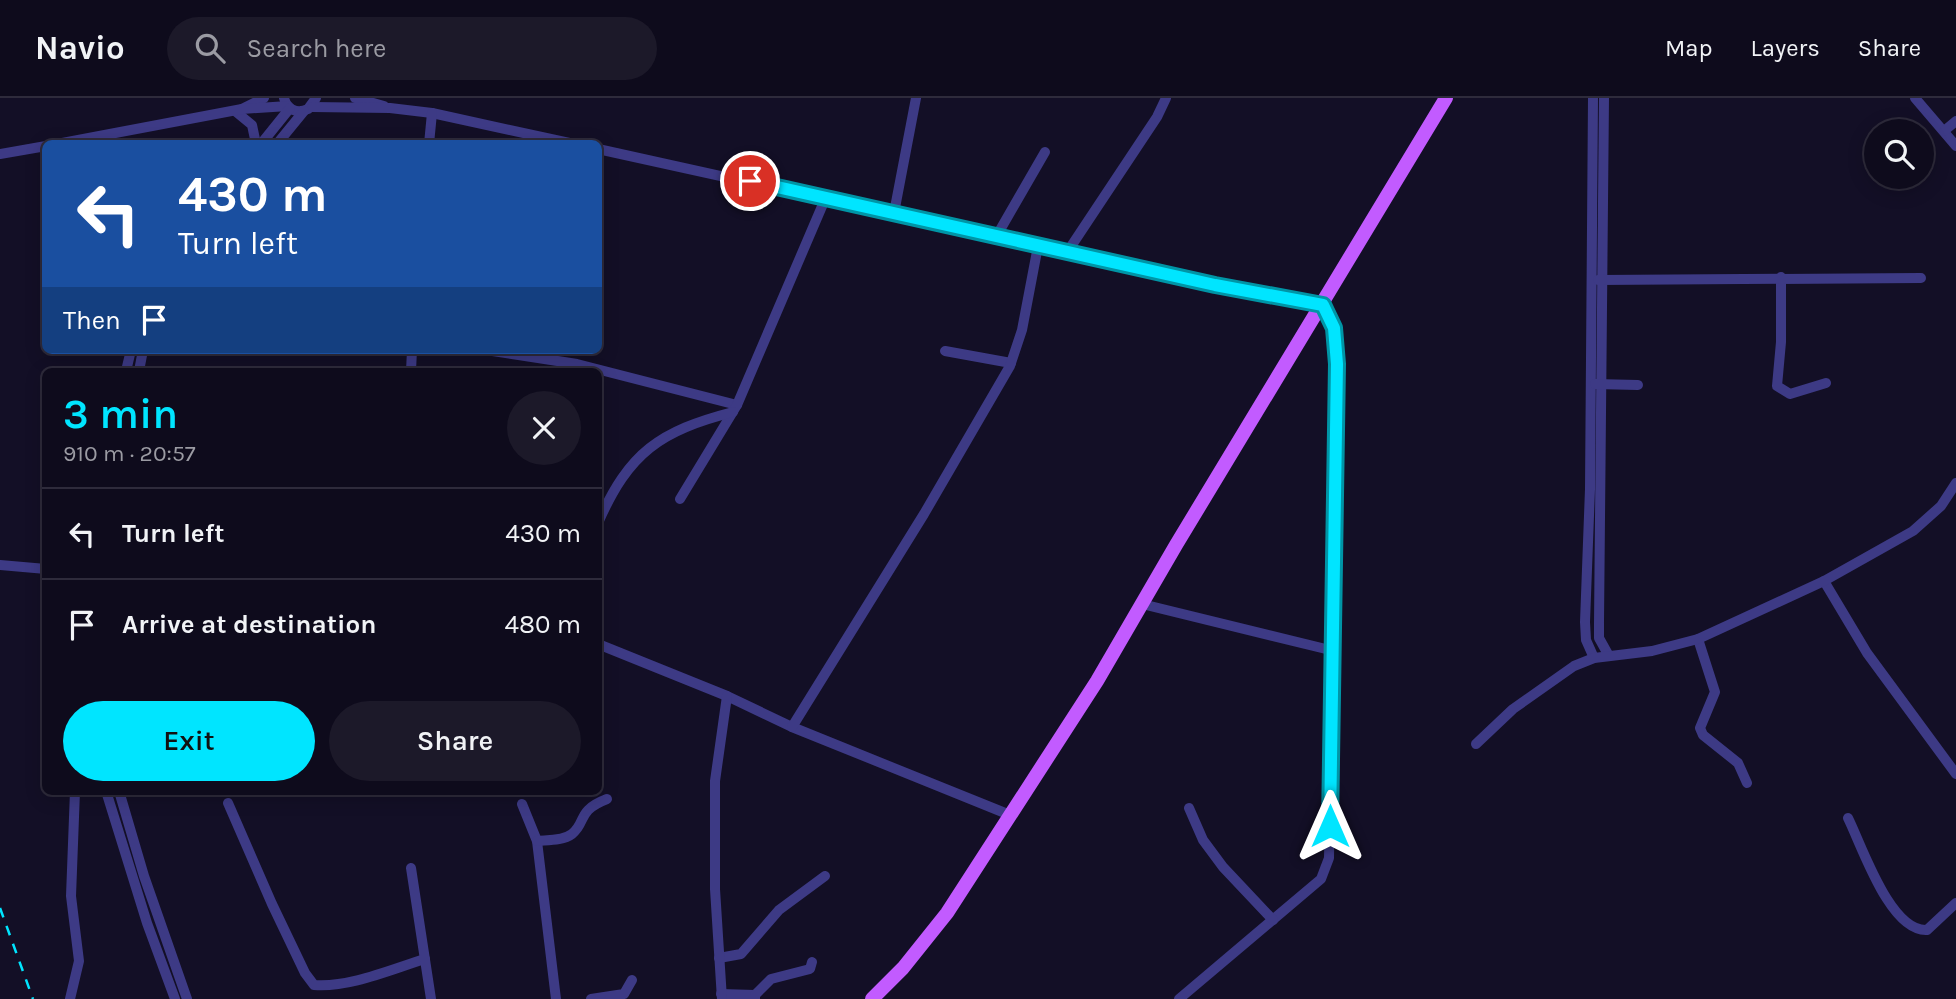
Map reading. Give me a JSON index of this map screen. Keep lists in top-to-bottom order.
{
  "page": {
    "header": "Navio",
    "search": "Search here",
    "nav": ["Map", "Layers", "Share"],
    "turn": ["430 m", "Turn left"],
    "then": "Then",
    "heading": ["3 min", "910 m · 20:57"],
    "list": [
      {
        "name": "Turn left",
        "value": "430 m"
      },
      {
        "name": "Arrive at destination",
        "value": "480 m"
      }
    ],
    "buttons": ["Exit", "Share"]
  }
}
